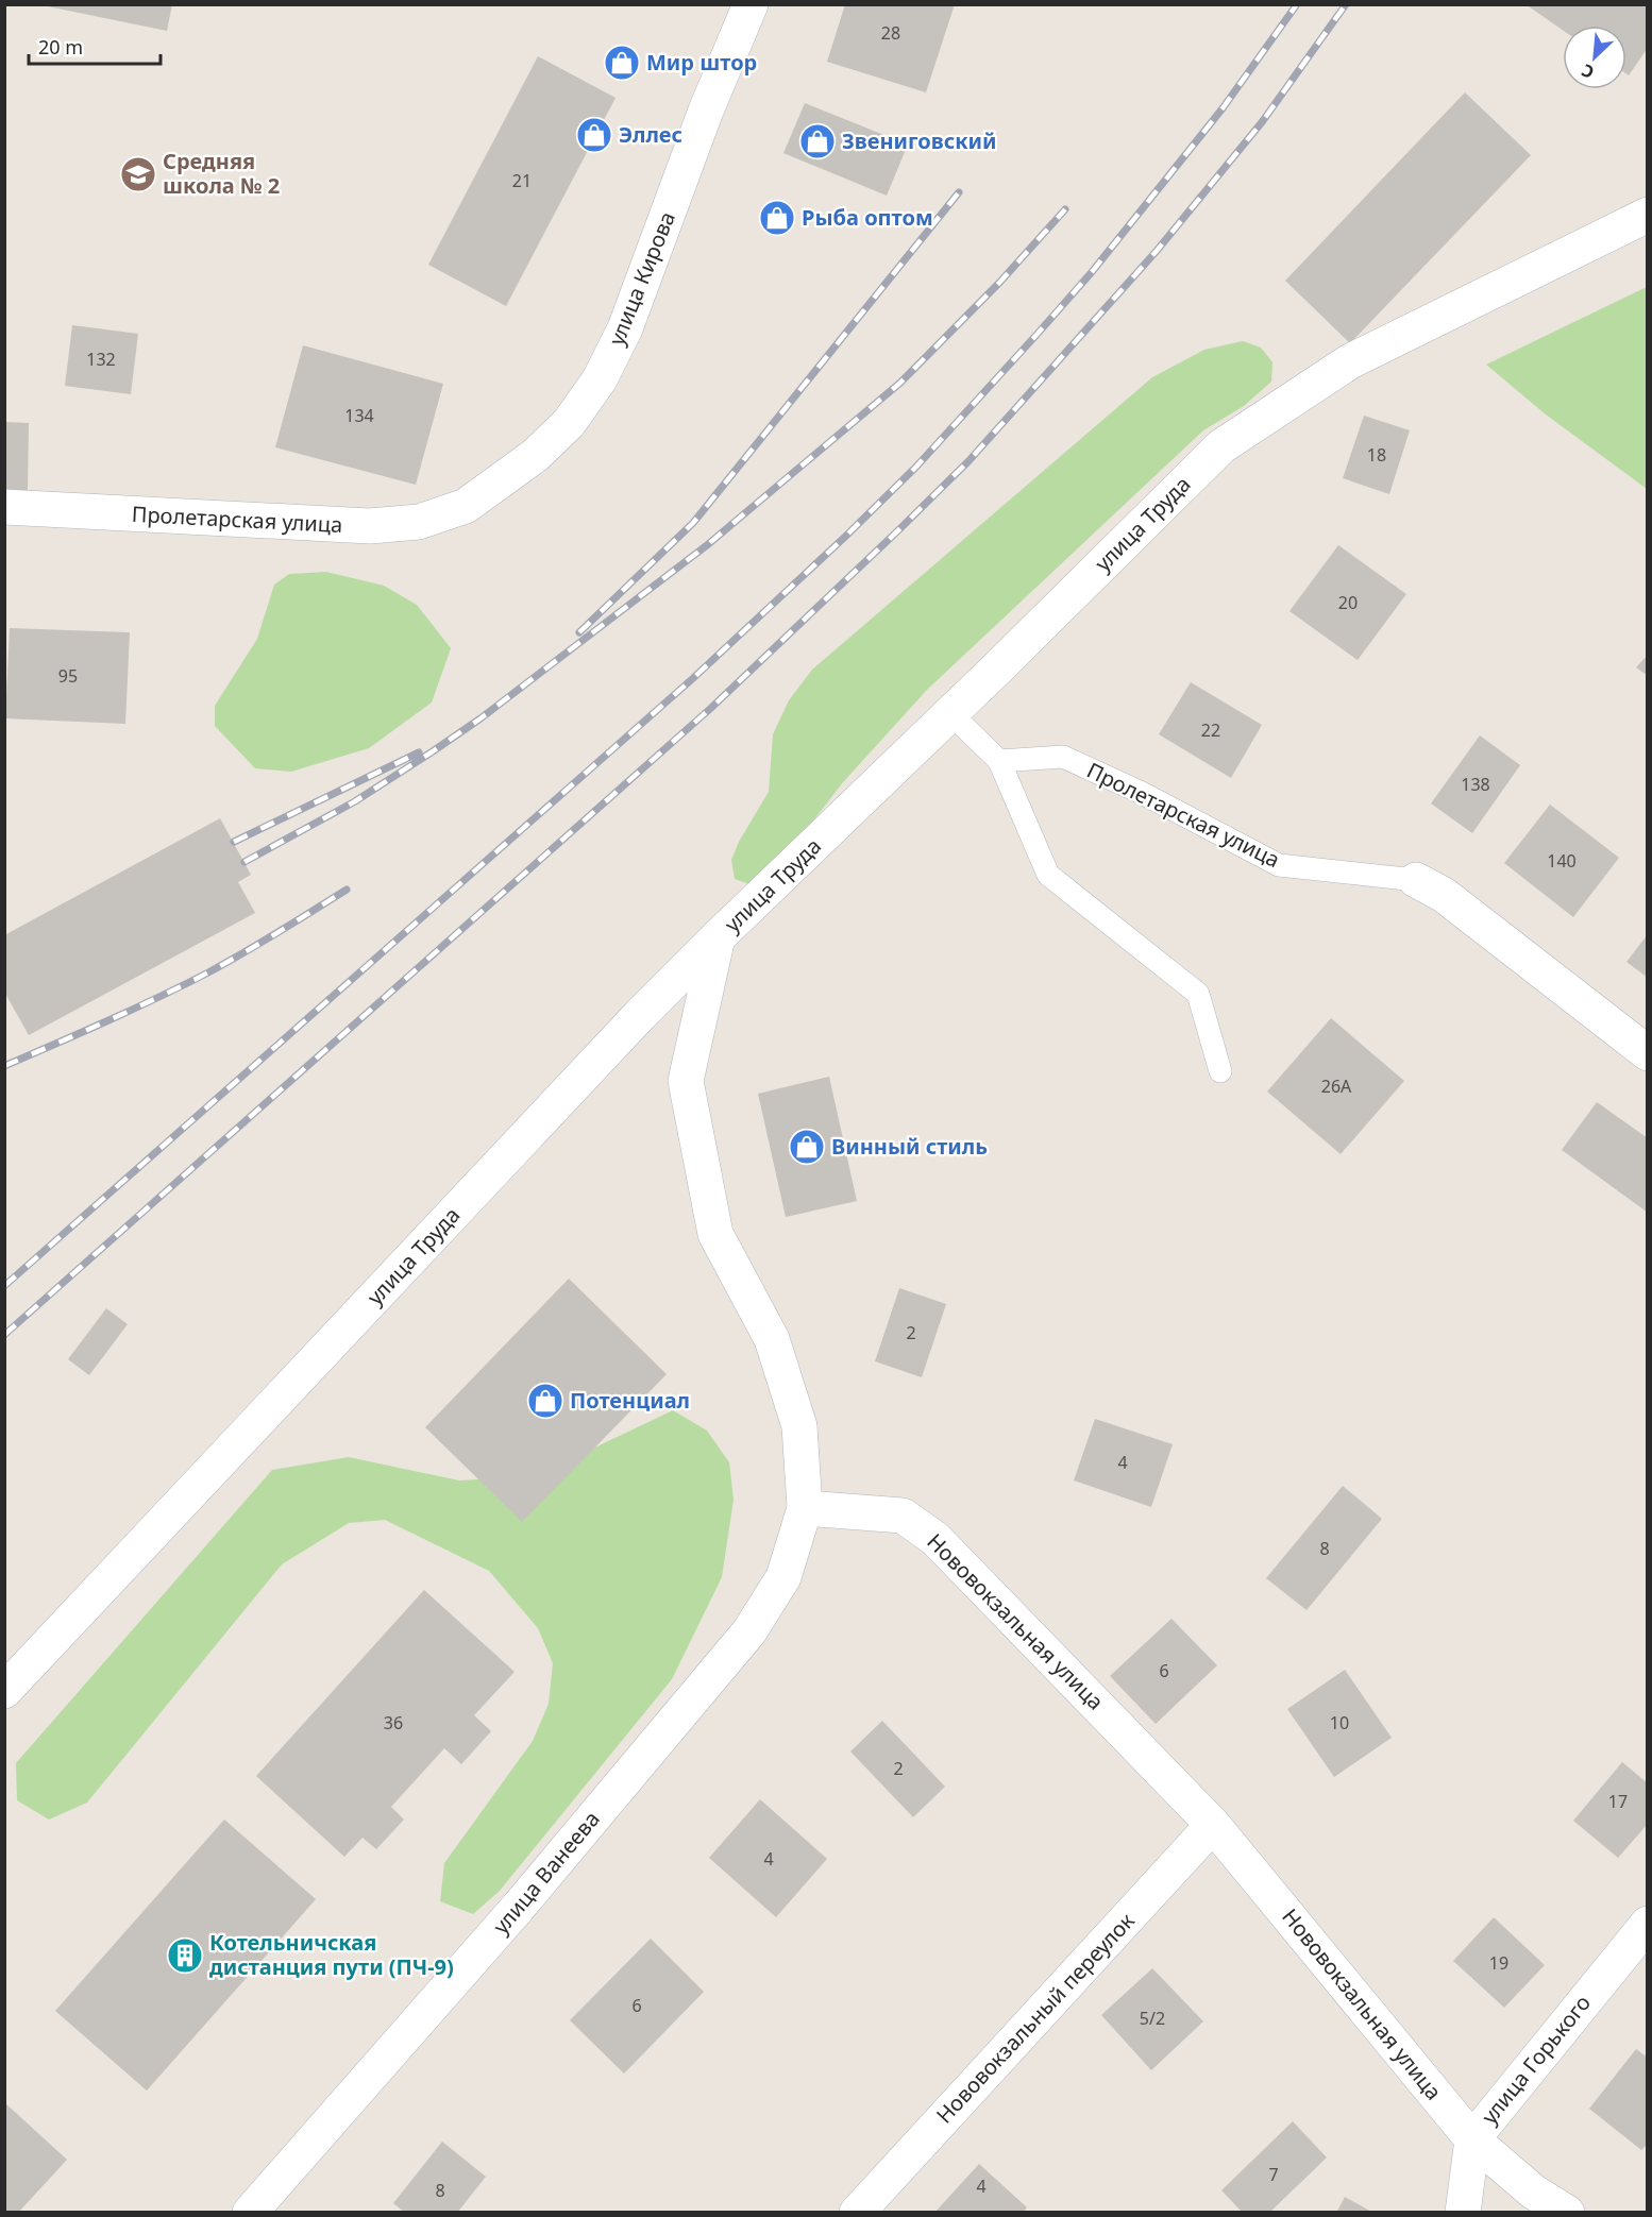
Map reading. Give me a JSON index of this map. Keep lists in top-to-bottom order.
{
  "streets": {
    "street": [
      "улица Кирова",
      "Пролетарская улица",
      "улица Труда",
      "Нововокзальная улица",
      "улица Ванеева",
      "Нововокзальный переулок",
      "улица Горького"
    ]
  },
  "crossings": [
    ["улица Кирова", "Пролетарская улица"],
    ["Нововокзальная улица", "улица Ванеева"],
    ["Нововокзальная улица", "Нововокзальный переулок"],
    ["Нововокзальная улица", "улица Горького"]
  ],
  "places": {
    "shop": [
      "Мир штор",
      "Эллес",
      "Звениговский",
      "Рыба оптом",
      "Винный стиль",
      "Потенциал"
    ],
    "school or university": ["Средняя школа № 2"],
    "building": ["Котельничская дистанция пути (ПЧ-9)"]
  },
  "house_numbers": [
    "28",
    "21",
    "132",
    "134",
    "18",
    "20",
    "95",
    "22",
    "138",
    "140",
    "26А",
    "2",
    "4",
    "8",
    "6",
    "36",
    "10",
    "2",
    "17",
    "4",
    "19",
    "6",
    "5/2",
    "7",
    "4",
    "8"
  ],
  "scale_bar": "20 m",
  "north": "bottom left"
}
